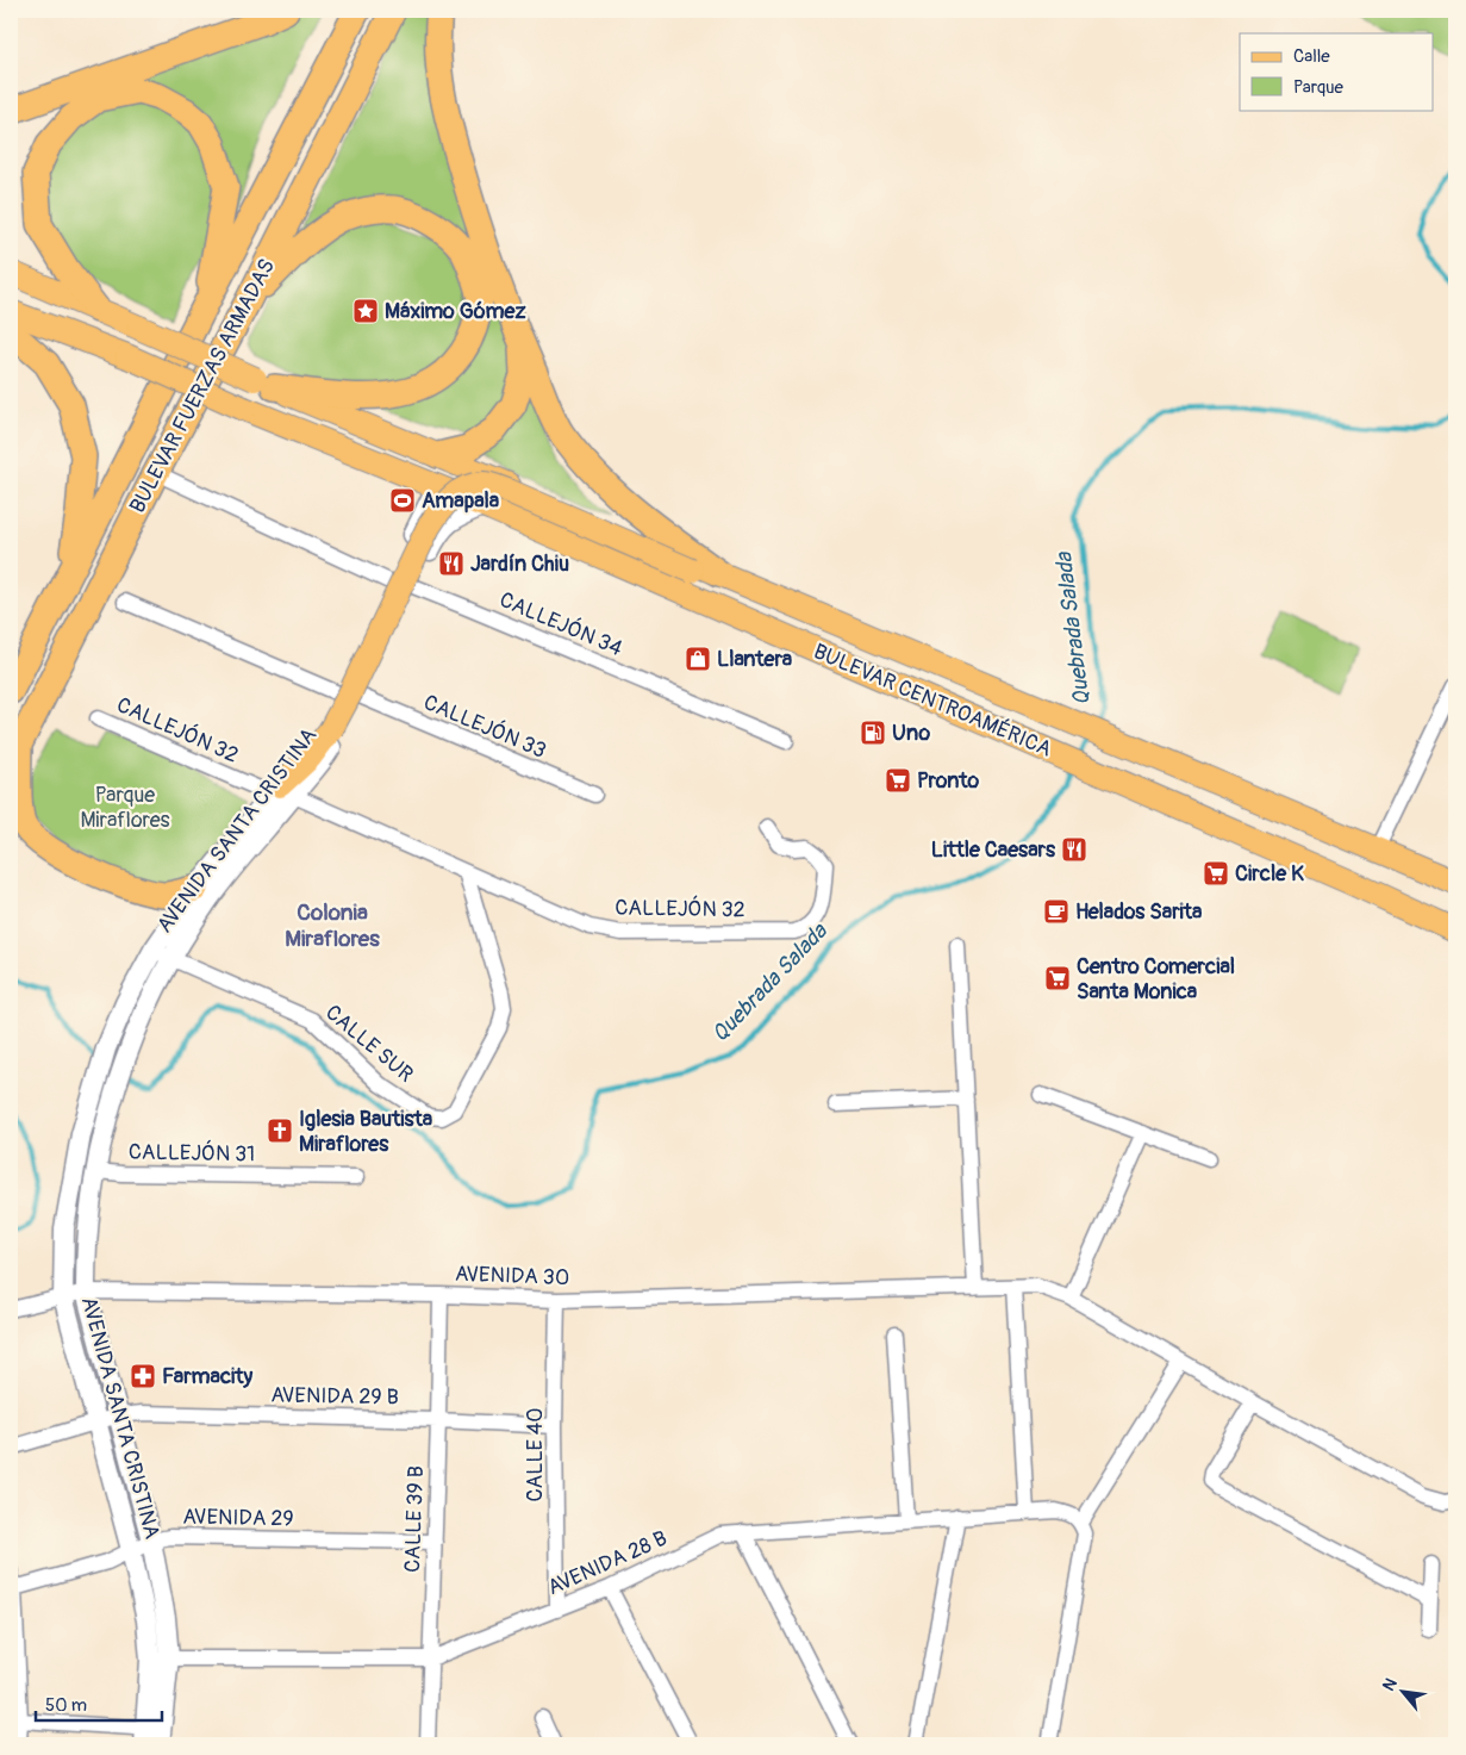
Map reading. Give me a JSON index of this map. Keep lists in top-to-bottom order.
{
  "streets": {
    "highway": ["BULEVAR FUERZAS ARMADAS"],
    "main road": ["BULEVAR CENTROAMÉRICA"],
    "street": [
      "CALLEJÓN 34",
      "CALLEJÓN 33",
      "CALLEJÓN 32",
      "AVENIDA SANTA CRISTINA",
      "CALLE SUR",
      "CALLEJÓN 31",
      "AVENIDA 30",
      "AVENIDA 29 B",
      "CALLE 40",
      "AVENIDA 29",
      "CALLE 39 B",
      "AVENIDA 28 B"
    ]
  },
  "crossings": [
    ["BULEVAR FUERZAS ARMADAS", "CALLEJÓN 34"],
    ["CALLEJÓN 34", "AVENIDA SANTA CRISTINA"],
    ["BULEVAR CENTROAMÉRICA", "AVENIDA SANTA CRISTINA"],
    ["CALLEJÓN 33", "AVENIDA SANTA CRISTINA"],
    ["CALLEJÓN 32", "AVENIDA SANTA CRISTINA"],
    ["CALLEJÓN 32", "CALLE SUR"],
    ["AVENIDA SANTA CRISTINA", "CALLE SUR"],
    ["AVENIDA SANTA CRISTINA", "CALLEJÓN 31"],
    ["AVENIDA SANTA CRISTINA", "AVENIDA 30"],
    ["AVENIDA SANTA CRISTINA", "AVENIDA 29 B"],
    ["AVENIDA SANTA CRISTINA", "AVENIDA 29"],
    ["AVENIDA SANTA CRISTINA", "AVENIDA 28 B"],
    ["AVENIDA 30", "CALLE 40"],
    ["AVENIDA 30", "CALLE 39 B"],
    ["AVENIDA 29 B", "CALLE 40"],
    ["AVENIDA 29 B", "CALLE 39 B"],
    ["CALLE 40", "AVENIDA 28 B"],
    ["AVENIDA 29", "CALLE 39 B"],
    ["CALLE 39 B", "AVENIDA 28 B"]
  ],
  "districts": ["Colonia Miraflores"],
  "water": ["Quebrada Salada"],
  "parks": ["Parque Miraflores"],
  "places": {
    "place": ["Máximo Gómez"],
    "sports": ["Amapala"],
    "restaurant": ["Jardín Chiu", "Little Caesars"],
    "shop": ["Llantera"],
    "fuel station": ["Uno"],
    "supermarket": ["Pronto", "Circle K", "Centro Comercial Santa Monica"],
    "cafe": ["Helados Sarita"],
    "church": ["Iglesia Bautista Miraflores"],
    "pharmacy": ["Farmacity"]
  },
  "legend": ["Calle", "Parque"],
  "scale_bar": "50 m",
  "north": "top left"
}
